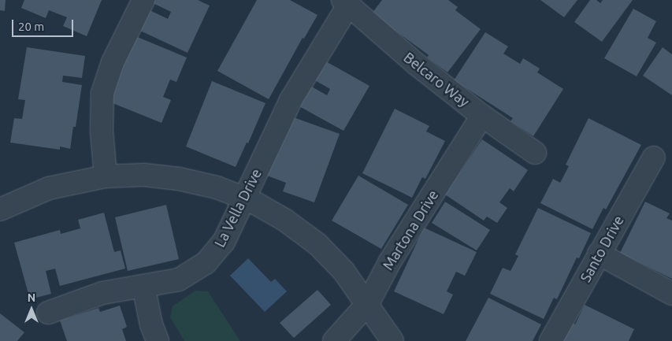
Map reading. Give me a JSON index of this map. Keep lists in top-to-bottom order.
{
  "streets": {
    "street": [
      "Belcaro Way",
      "La Vella Drive",
      "Martona Drive",
      "Santo Drive"
    ]
  },
  "crossings": [
    ["Belcaro Way", "La Vella Drive"],
    ["Belcaro Way", "Martona Drive"]
  ],
  "scale_bar": "20 m",
  "north": "top"
}
